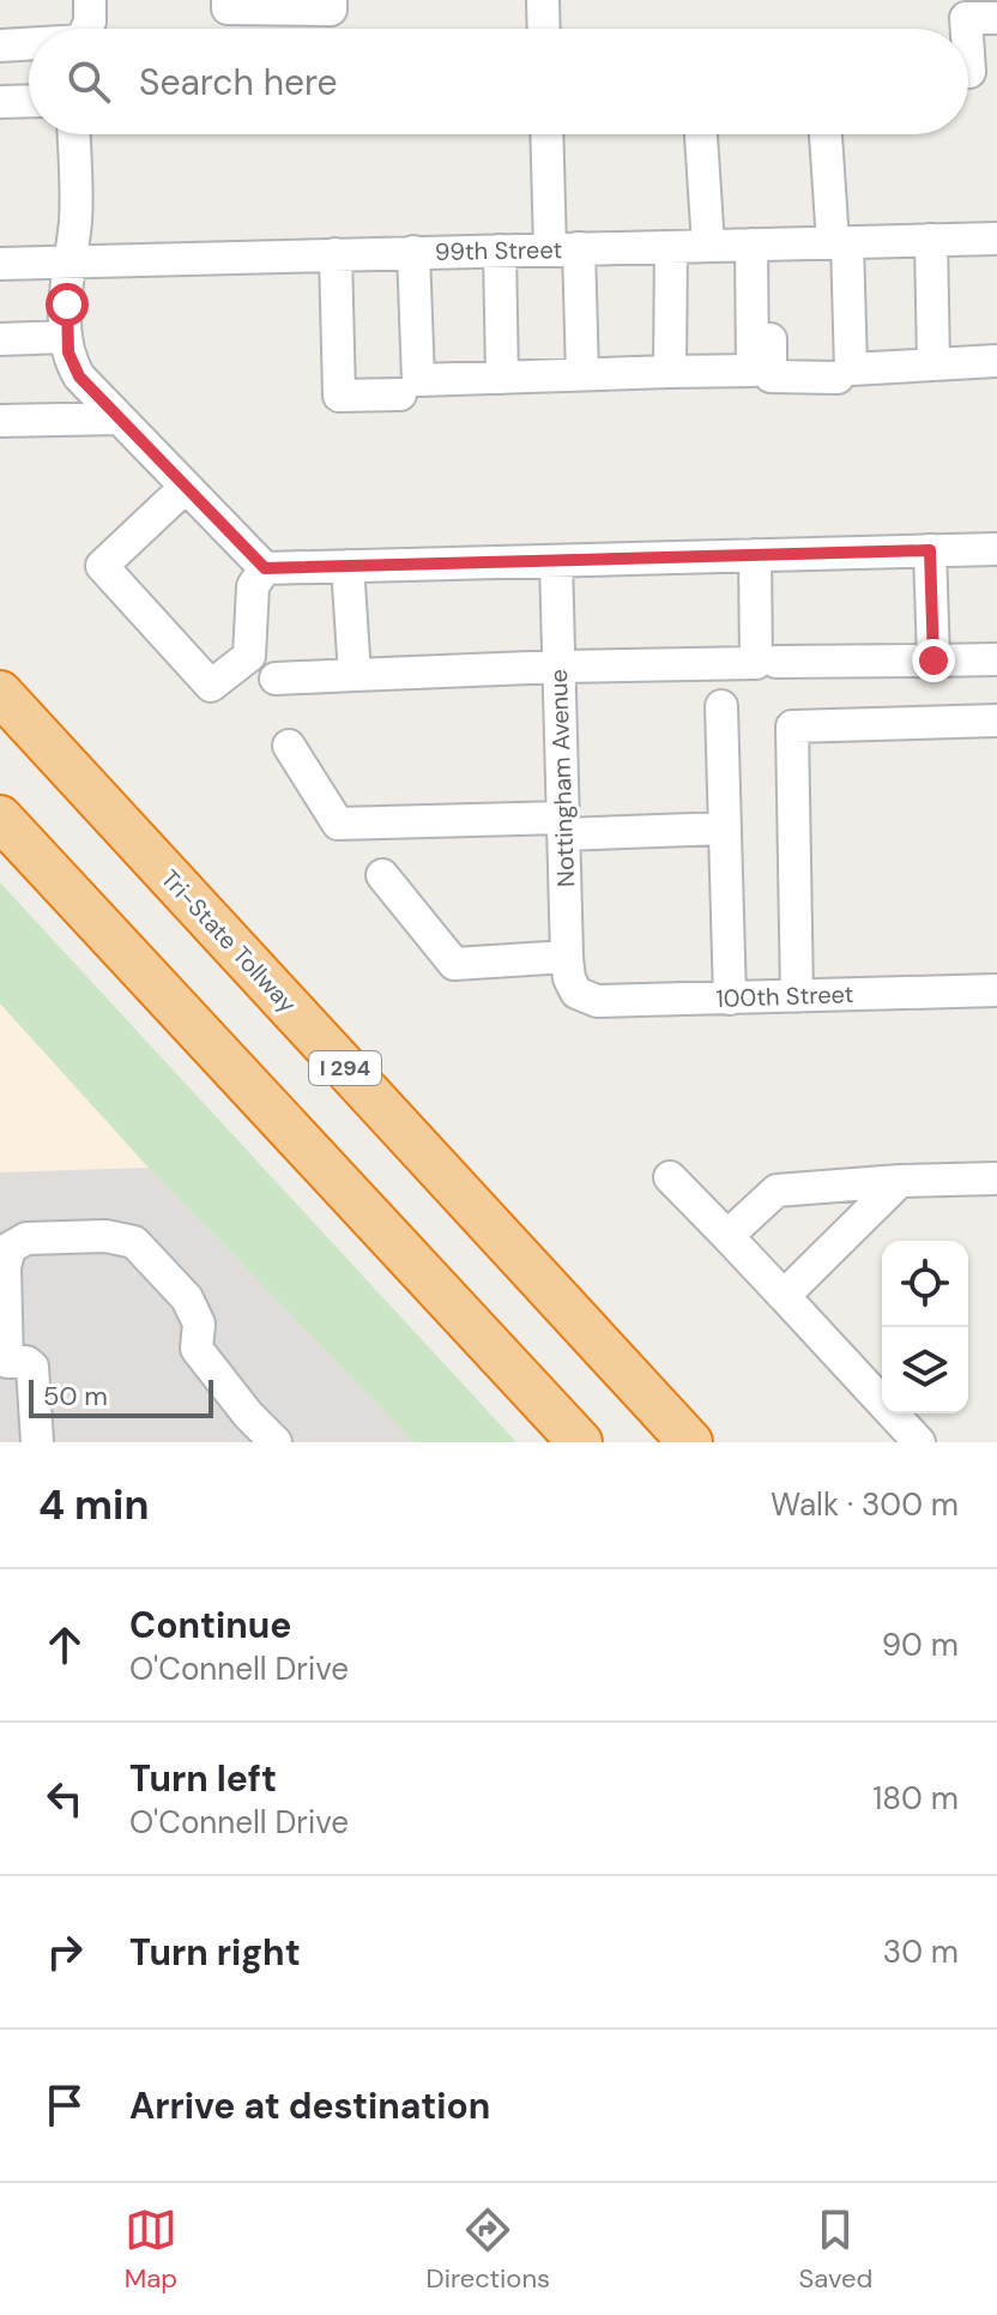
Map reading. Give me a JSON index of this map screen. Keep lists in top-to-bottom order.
{
  "streets": {
    "highway": ["Tri-State Tollway", "I 294"],
    "street": ["99th Street", "Nottingham Avenue", "100th Street"]
  },
  "crossings": [
    ["Nottingham Avenue", "100th Street"]
  ],
  "scale_bar": "50 m",
  "page": {
    "search": "Search here",
    "scale": "50 m",
    "heading": ["4 min", "Walk · 300 m"],
    "list": [
      ["Continue", "O'Connell Drive", "90 m"],
      ["Turn left", "O'Connell Drive", "180 m"],
      ["Turn right", "30 m"],
      "Arrive at destination"
    ],
    "nav": ["Map", "Directions", "Saved"]
  }
}
